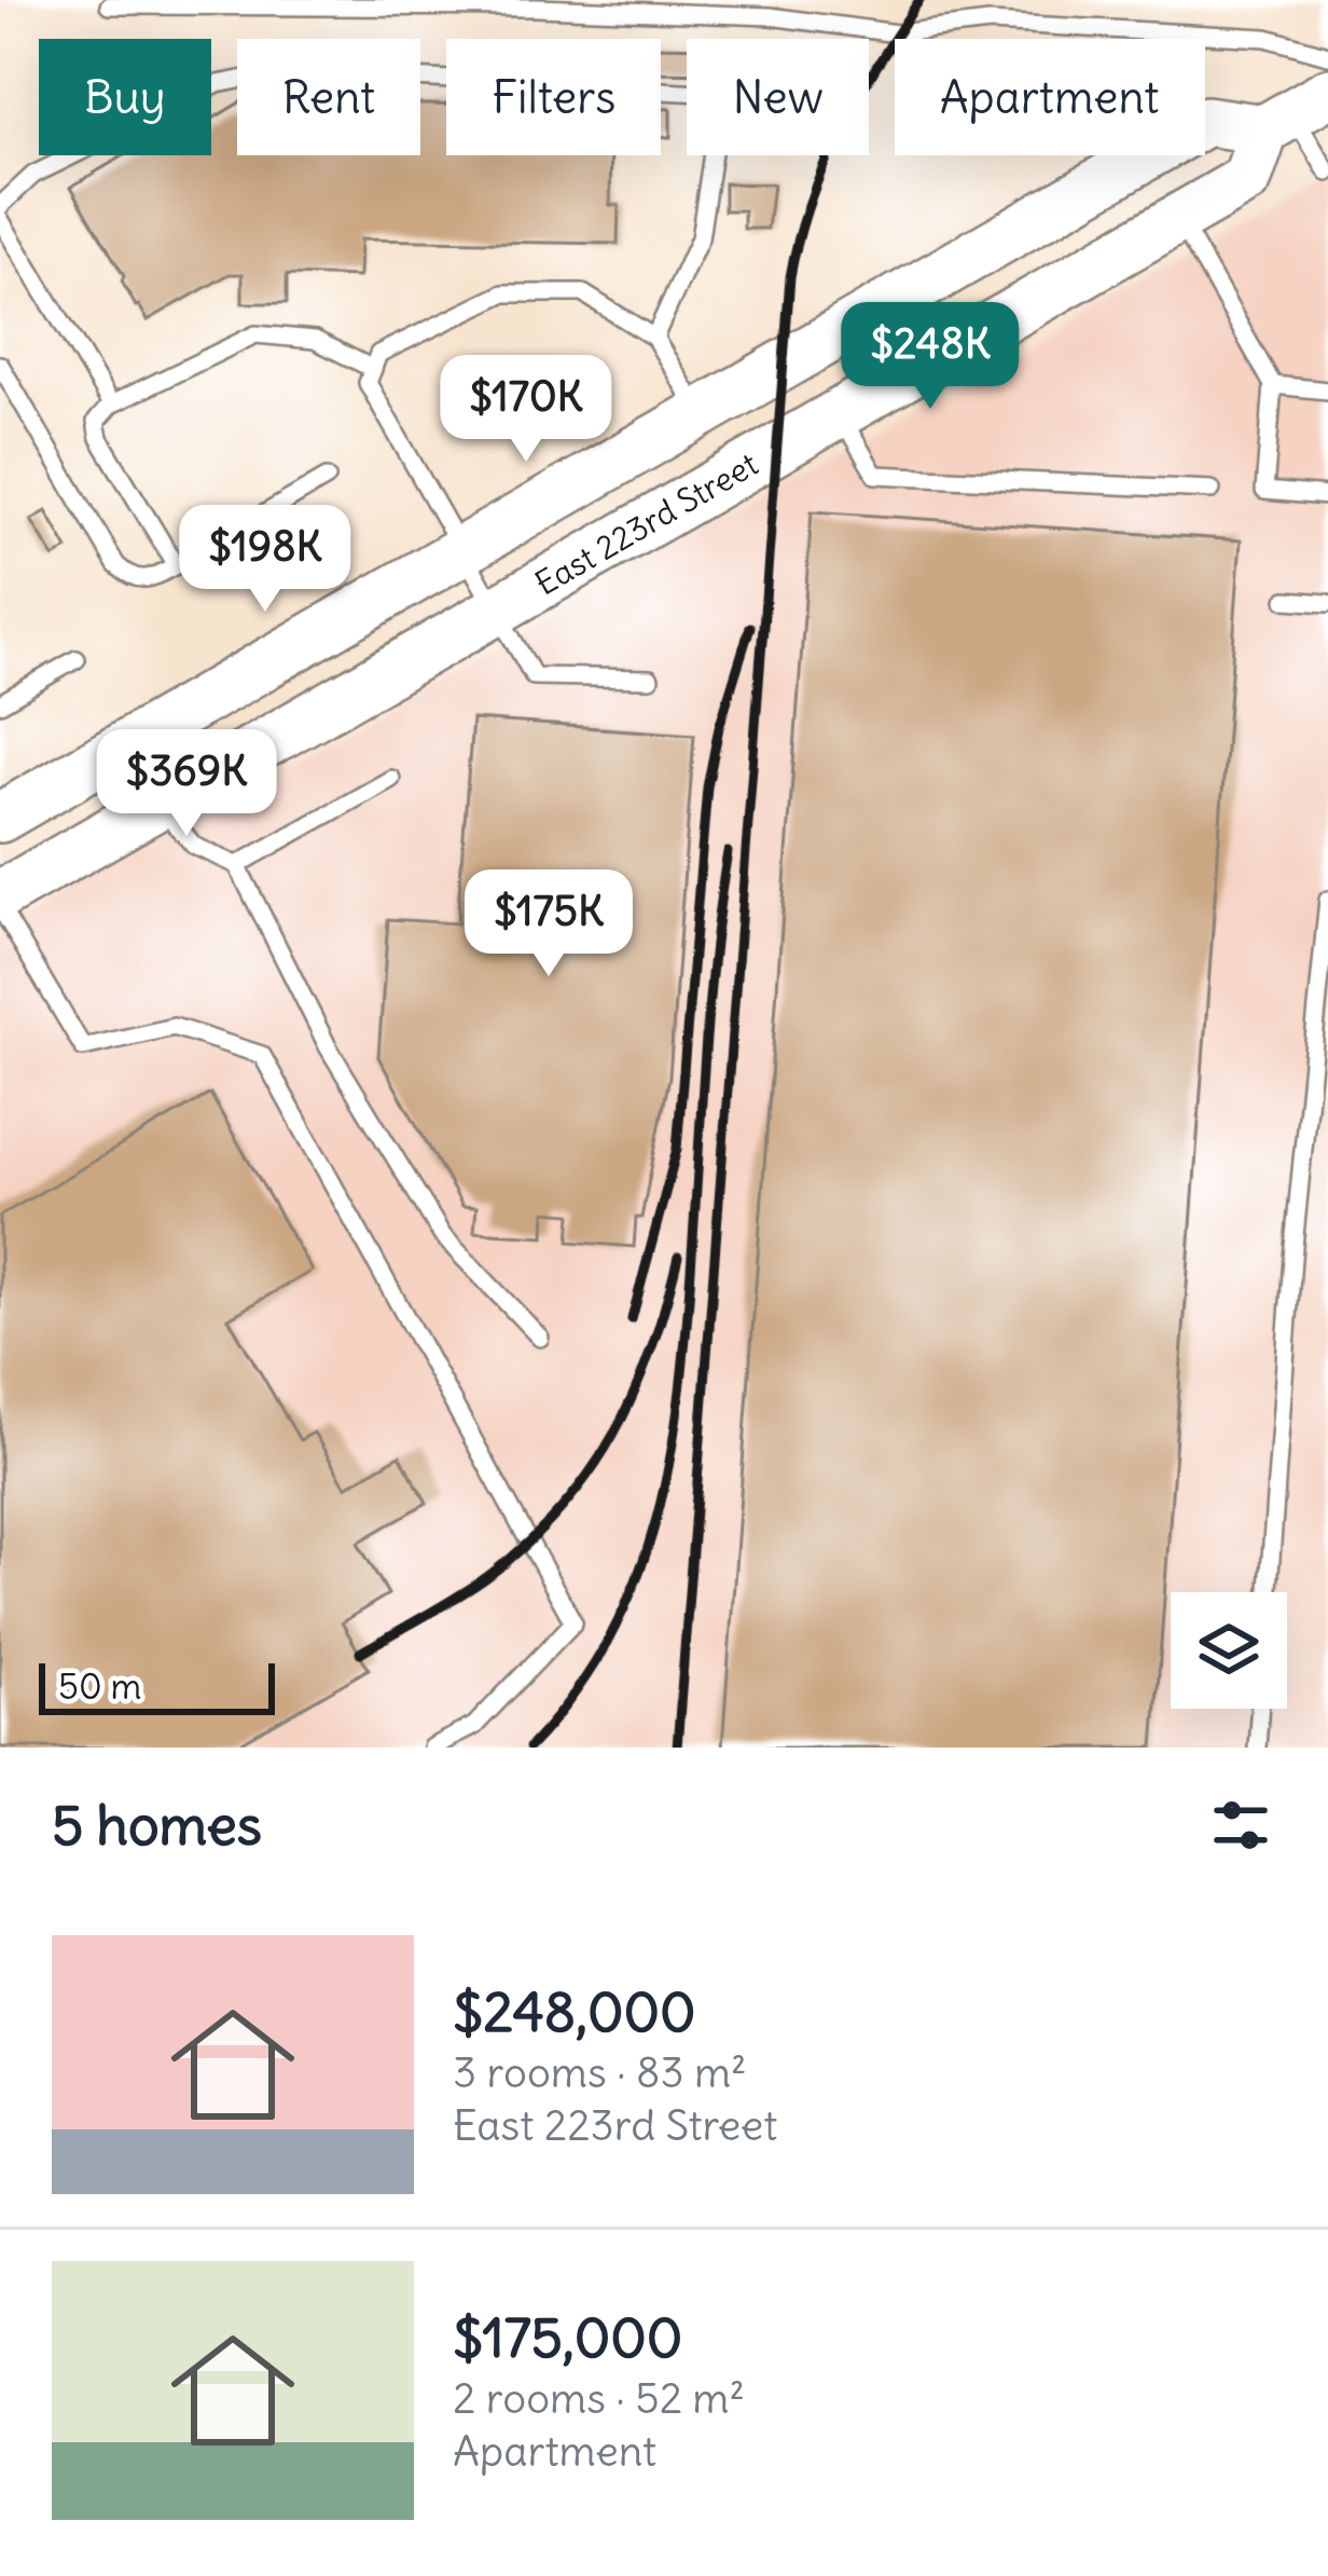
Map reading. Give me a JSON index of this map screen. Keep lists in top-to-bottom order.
{
  "streets": {
    "main road": ["East 223rd Street"]
  },
  "scale_bar": "50 m",
  "page": {
    "chip": [
      "Buy",
      "Rent",
      "Filters",
      "New",
      "Apartment"
    ],
    "price": [
      "$248K",
      "$170K",
      "$198K",
      "$369K",
      "$175K"
    ],
    "scale": "50 m",
    "heading": "5 homes",
    "list": [
      {
        "name": "$248,000",
        "note": "3 rooms · 83 m² · East 223rd Street"
      },
      {
        "name": "$175,000",
        "note": "2 rooms · 52 m² · Apartment"
      }
    ]
  }
}
